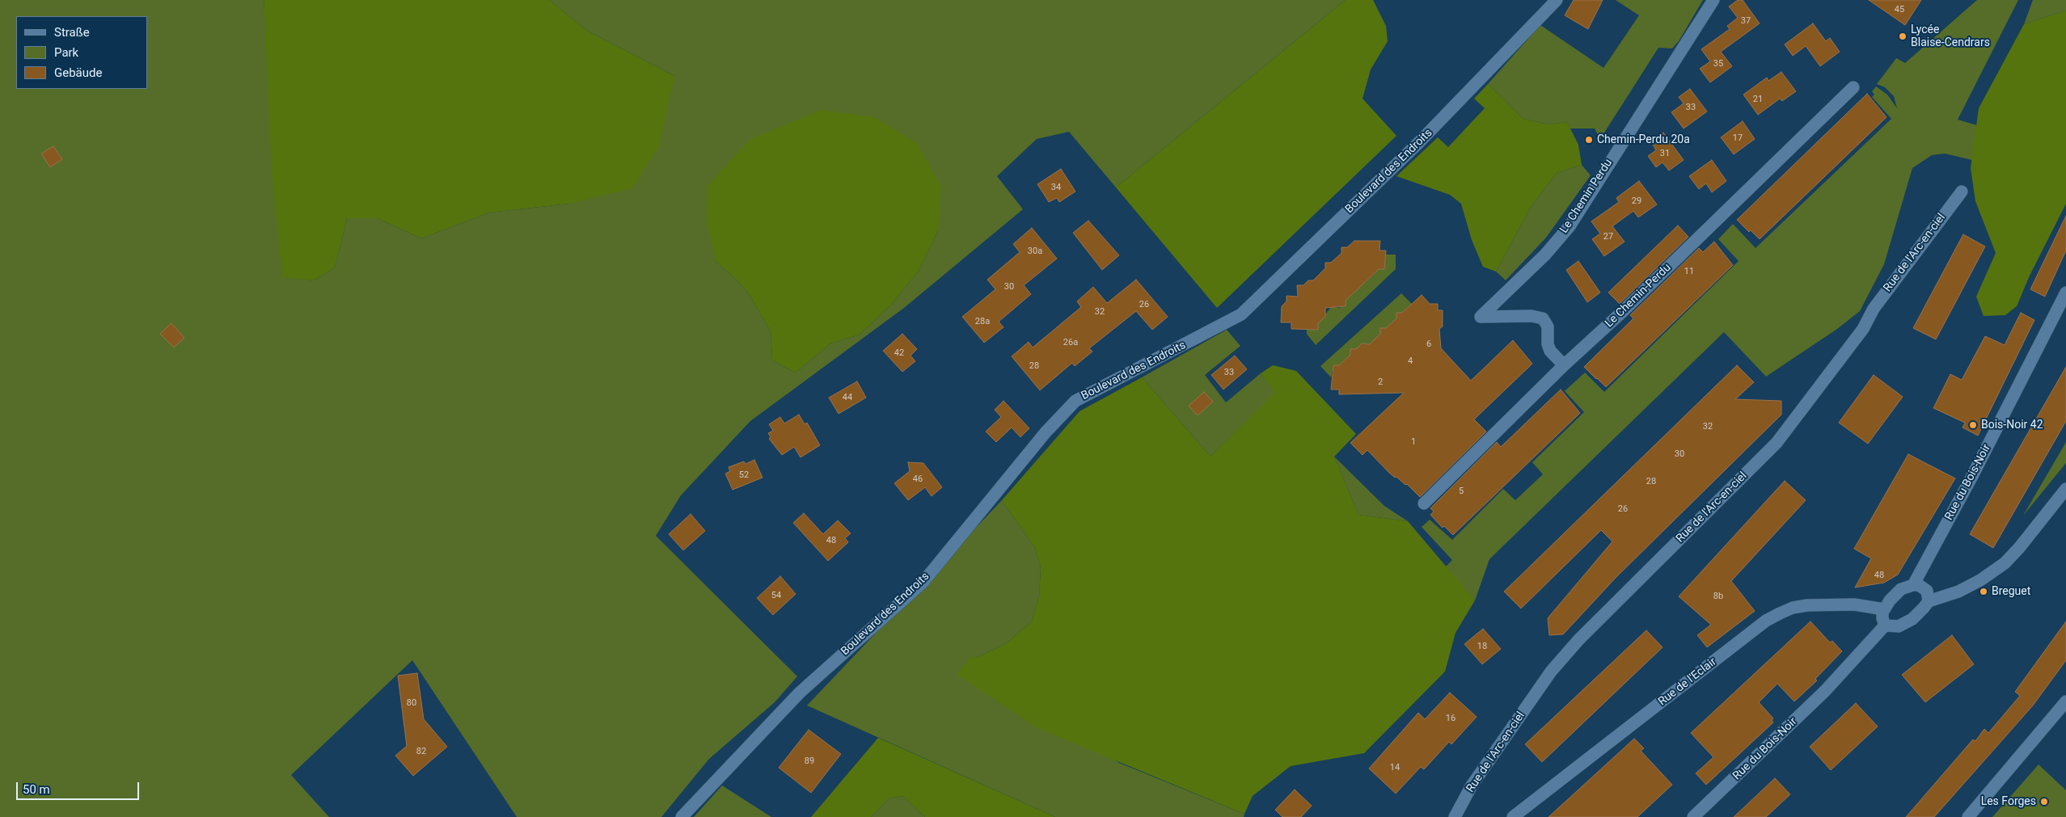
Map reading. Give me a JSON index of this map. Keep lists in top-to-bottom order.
{
  "streets": {
    "street": [
      "Boulevard des Endroits",
      "Le Chemin Perdu",
      "Rue de l'Arc-en-ciel",
      "Le Chemin-Perdu",
      "Rue du Bois-Noir",
      "Rue de l'Eclair"
    ]
  },
  "crossings": [
    ["Le Chemin Perdu", "Le Chemin-Perdu"]
  ],
  "places": [
    "Lycée Blaise-Cendrars",
    "Chemin-Perdu 20a",
    "Bois-Noir 42",
    "Breguet",
    "Les Forges"
  ],
  "house_numbers": [
    "45",
    "37",
    "35",
    "21",
    "33",
    "17",
    "31",
    "34",
    "29",
    "27",
    "30a",
    "11",
    "30",
    "26",
    "32",
    "28a",
    "26a",
    "6",
    "42",
    "4",
    "28",
    "33",
    "2",
    "44",
    "32",
    "1",
    "30",
    "52",
    "46",
    "28",
    "5",
    "26",
    "48",
    "48",
    "54",
    "8b",
    "18",
    "80",
    "16",
    "82",
    "89",
    "14"
  ],
  "legend": ["Straße", "Park", "Gebäude"],
  "scale_bar": "50 m"
}
